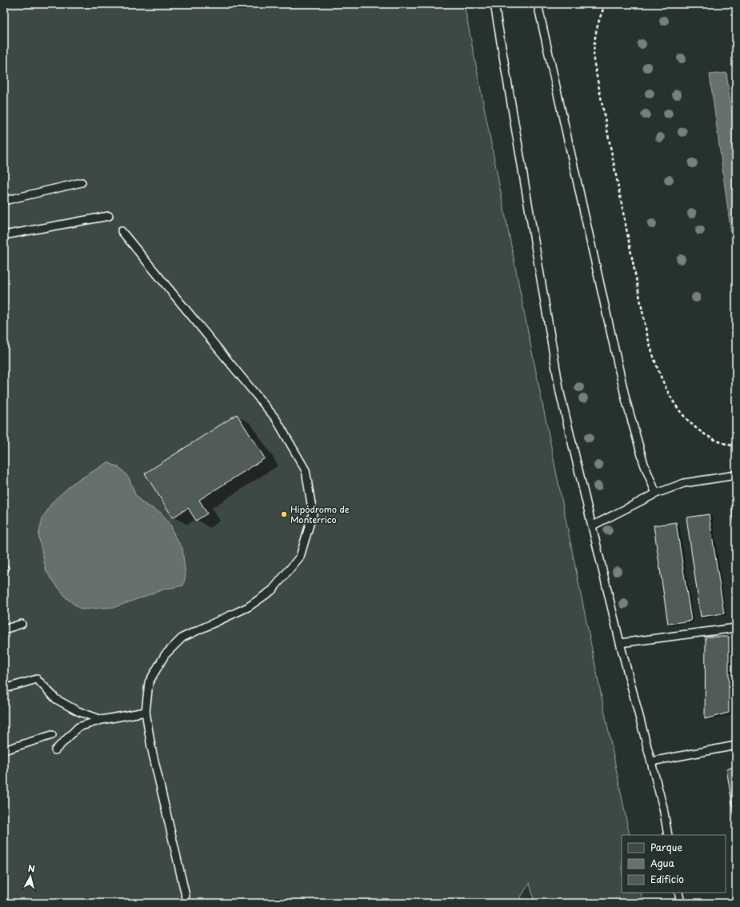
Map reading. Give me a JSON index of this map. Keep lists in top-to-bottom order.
{
  "places": ["Hipódromo de Monterrico"],
  "legend": ["Parque", "Agua", "Edificio"],
  "north": "top"
}
